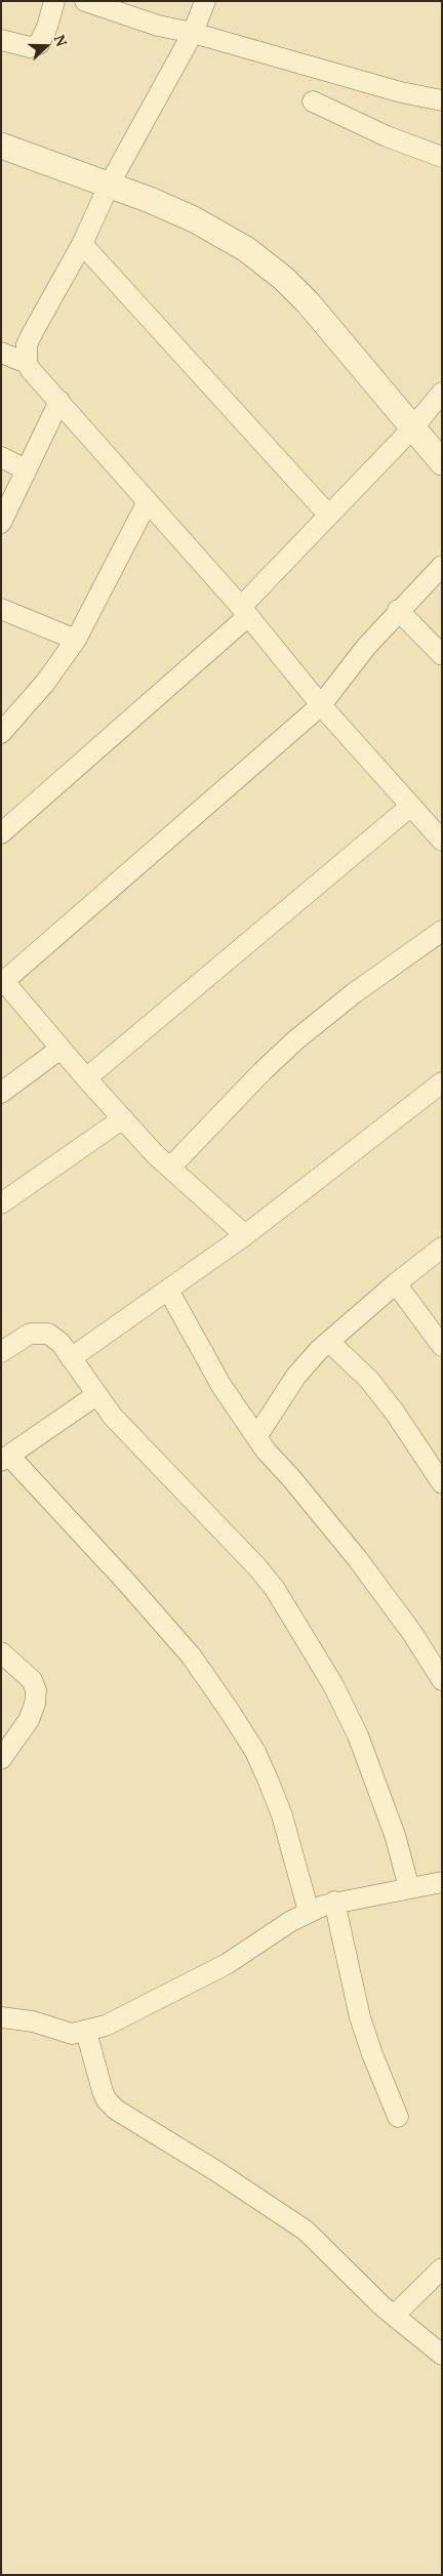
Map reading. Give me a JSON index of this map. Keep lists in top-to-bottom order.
{
  "north": "right"
}
